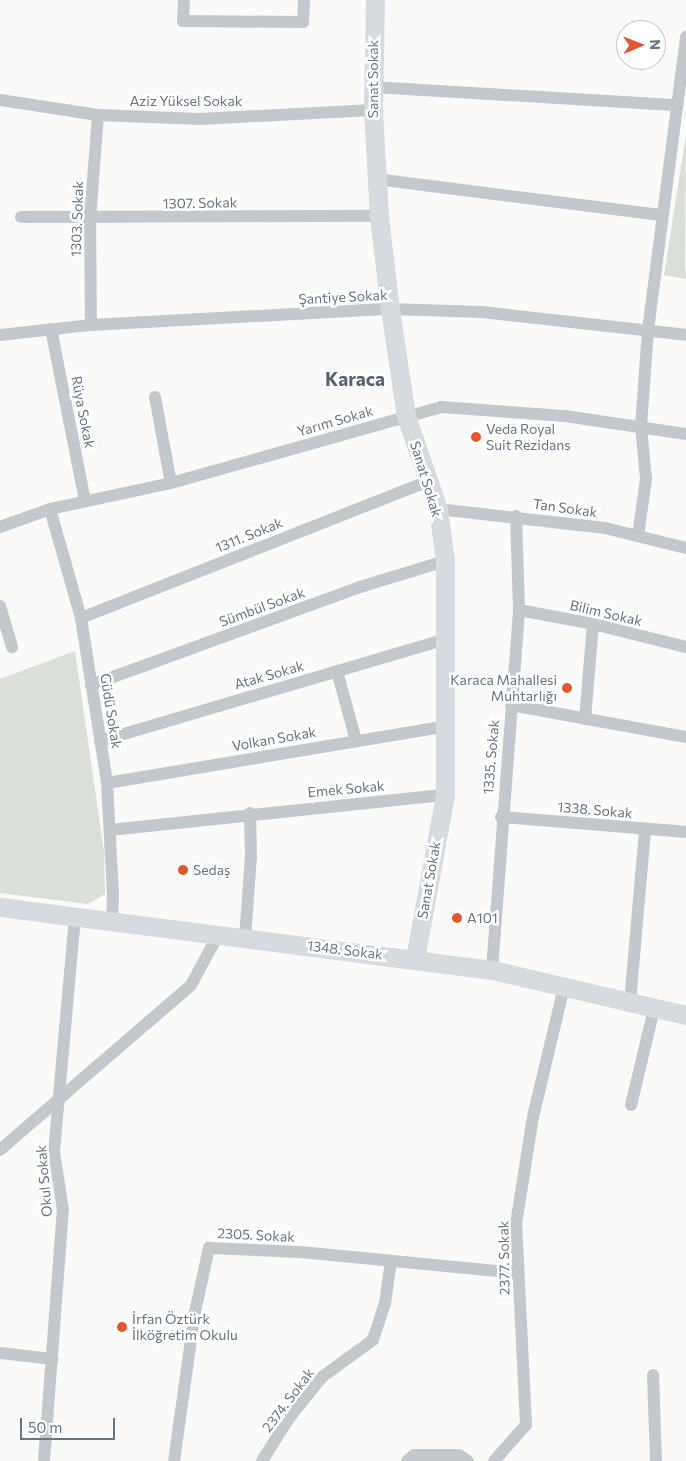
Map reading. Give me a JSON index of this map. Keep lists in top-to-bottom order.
{
  "streets": {
    "street": [
      "Sanat Sokak",
      "Aziz Yüksel Sokak",
      "1307. Sokak",
      "1303. Sokak",
      "Şantiye Sokak",
      "Rüya Sokak",
      "Yarım Sokak",
      "Tan Sokak",
      "1311. Sokak",
      "Sümbül Sokak",
      "Bilim Sokak",
      "Atak Sokak",
      "Güdü Sokak",
      "Volkan Sokak",
      "1335. Sokak",
      "Emek Sokak",
      "1338. Sokak",
      "1348. Sokak",
      "Okul Sokak",
      "2305. Sokak",
      "2377. Sokak",
      "2374. Sokak"
    ]
  },
  "crossings": [
    ["Sanat Sokak", "Aziz Yüksel Sokak"],
    ["Sanat Sokak", "1307. Sokak"],
    ["Sanat Sokak", "Şantiye Sokak"],
    ["Sanat Sokak", "Yarım Sokak"],
    ["Sanat Sokak", "Tan Sokak"],
    ["Sanat Sokak", "1311. Sokak"],
    ["Sanat Sokak", "Sümbül Sokak"],
    ["Sanat Sokak", "Atak Sokak"],
    ["Sanat Sokak", "Volkan Sokak"],
    ["Sanat Sokak", "Emek Sokak"],
    ["Sanat Sokak", "1348. Sokak"],
    ["Aziz Yüksel Sokak", "1303. Sokak"],
    ["1307. Sokak", "1303. Sokak"],
    ["1303. Sokak", "Şantiye Sokak"],
    ["Şantiye Sokak", "Rüya Sokak"],
    ["Rüya Sokak", "Yarım Sokak"],
    ["Yarım Sokak", "Güdü Sokak"],
    ["Tan Sokak", "1335. Sokak"],
    ["1311. Sokak", "Güdü Sokak"],
    ["Sümbül Sokak", "Güdü Sokak"],
    ["Bilim Sokak", "1335. Sokak"],
    ["Atak Sokak", "Güdü Sokak"],
    ["Güdü Sokak", "Volkan Sokak"],
    ["Güdü Sokak", "Emek Sokak"],
    ["Güdü Sokak", "1348. Sokak"],
    ["1335. Sokak", "1338. Sokak"],
    ["1335. Sokak", "1348. Sokak"],
    ["1348. Sokak", "Okul Sokak"],
    ["1348. Sokak", "2377. Sokak"],
    ["2305. Sokak", "2377. Sokak"],
    ["2305. Sokak", "2374. Sokak"]
  ],
  "districts": ["Karaca"],
  "places": [
    "Veda Royal Suit Rezidans",
    "Karaca Mahallesi Muhtarlığı",
    "Sedaş",
    "A101",
    "İrfan Öztürk İlköğretim Okulu"
  ],
  "scale_bar": "50 m",
  "north": "right"
}
